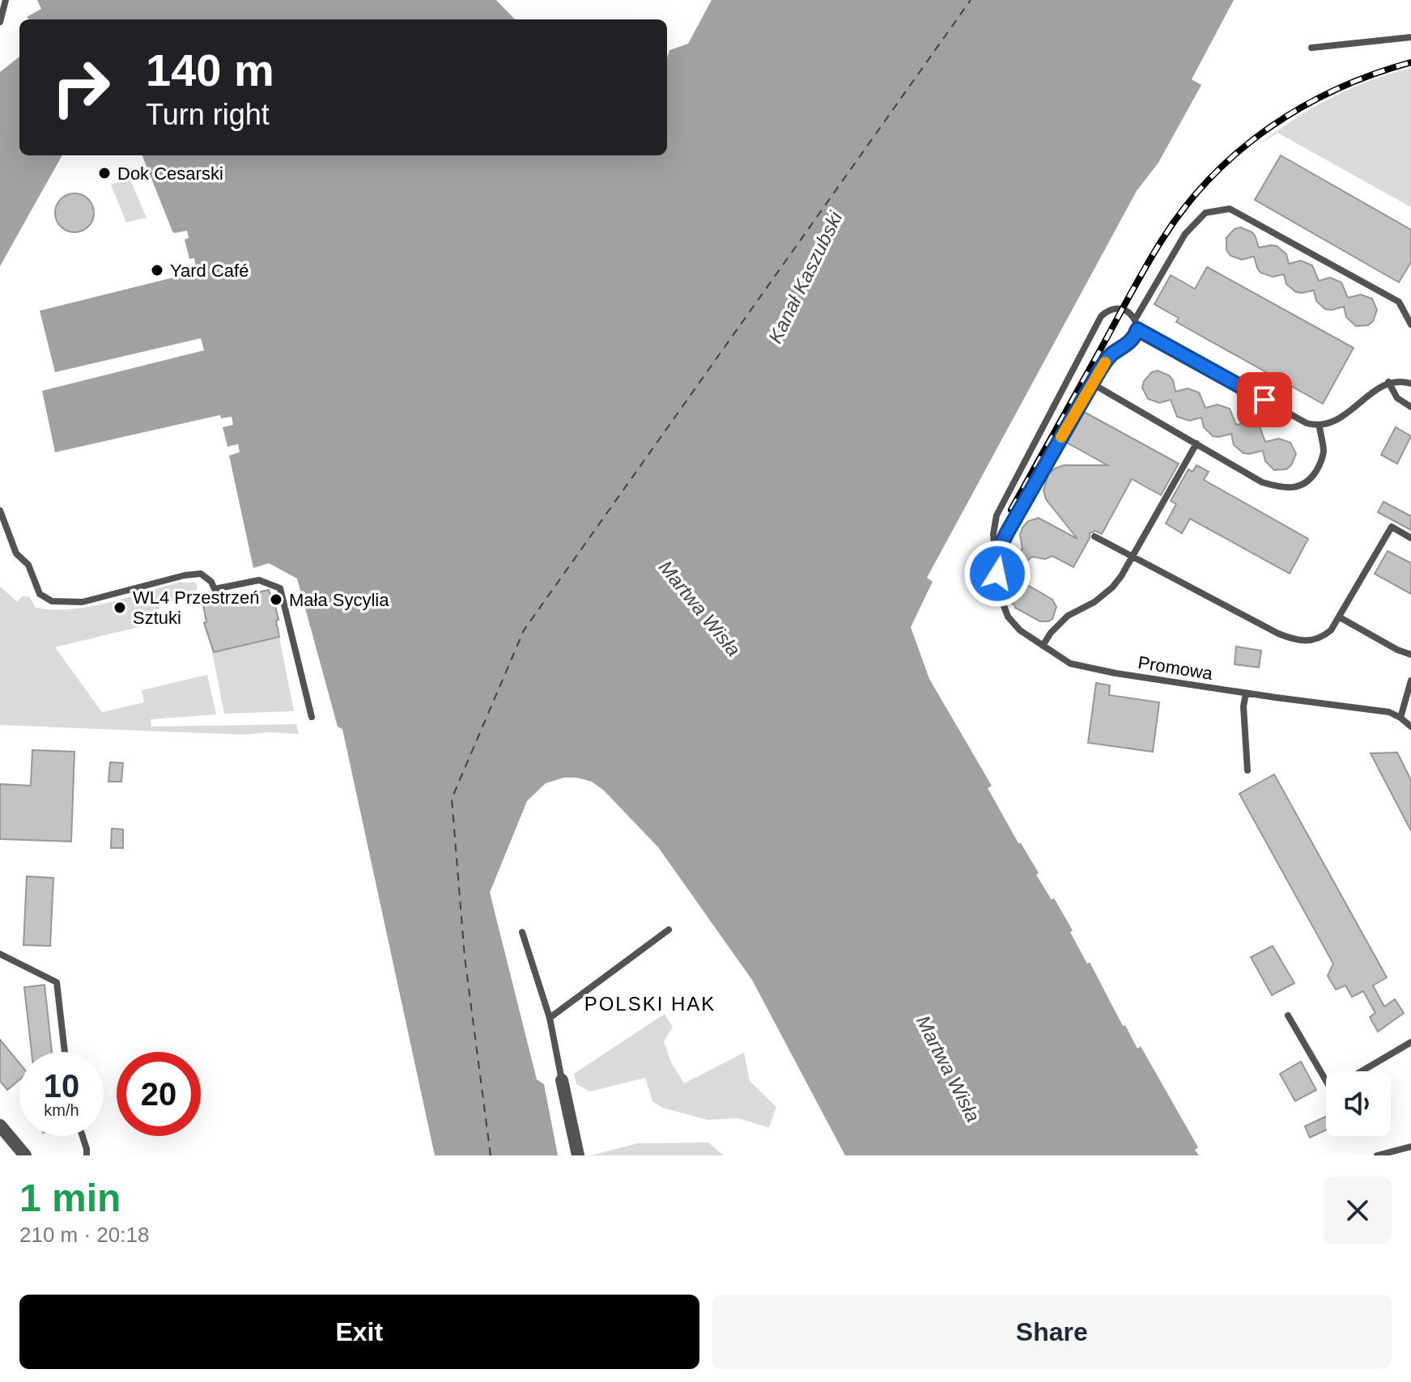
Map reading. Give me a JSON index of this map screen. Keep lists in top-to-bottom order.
{
  "streets": {
    "lane": ["Promowa"]
  },
  "districts": ["POLSKI HAK"],
  "water": ["Kanał Kaszubski", "Martwa Wisła"],
  "places": [
    "Dok Cesarski",
    "Yard Café",
    "Mała Sycylia",
    "WL4 Przestrzeń Sztuki"
  ],
  "page": {
    "turn": ["140 m", "Turn right"],
    "speed": "10 km/h",
    "limit": "20",
    "heading": ["1 min", "210 m · 20:18"],
    "buttons": ["Exit", "Share"]
  }
}
